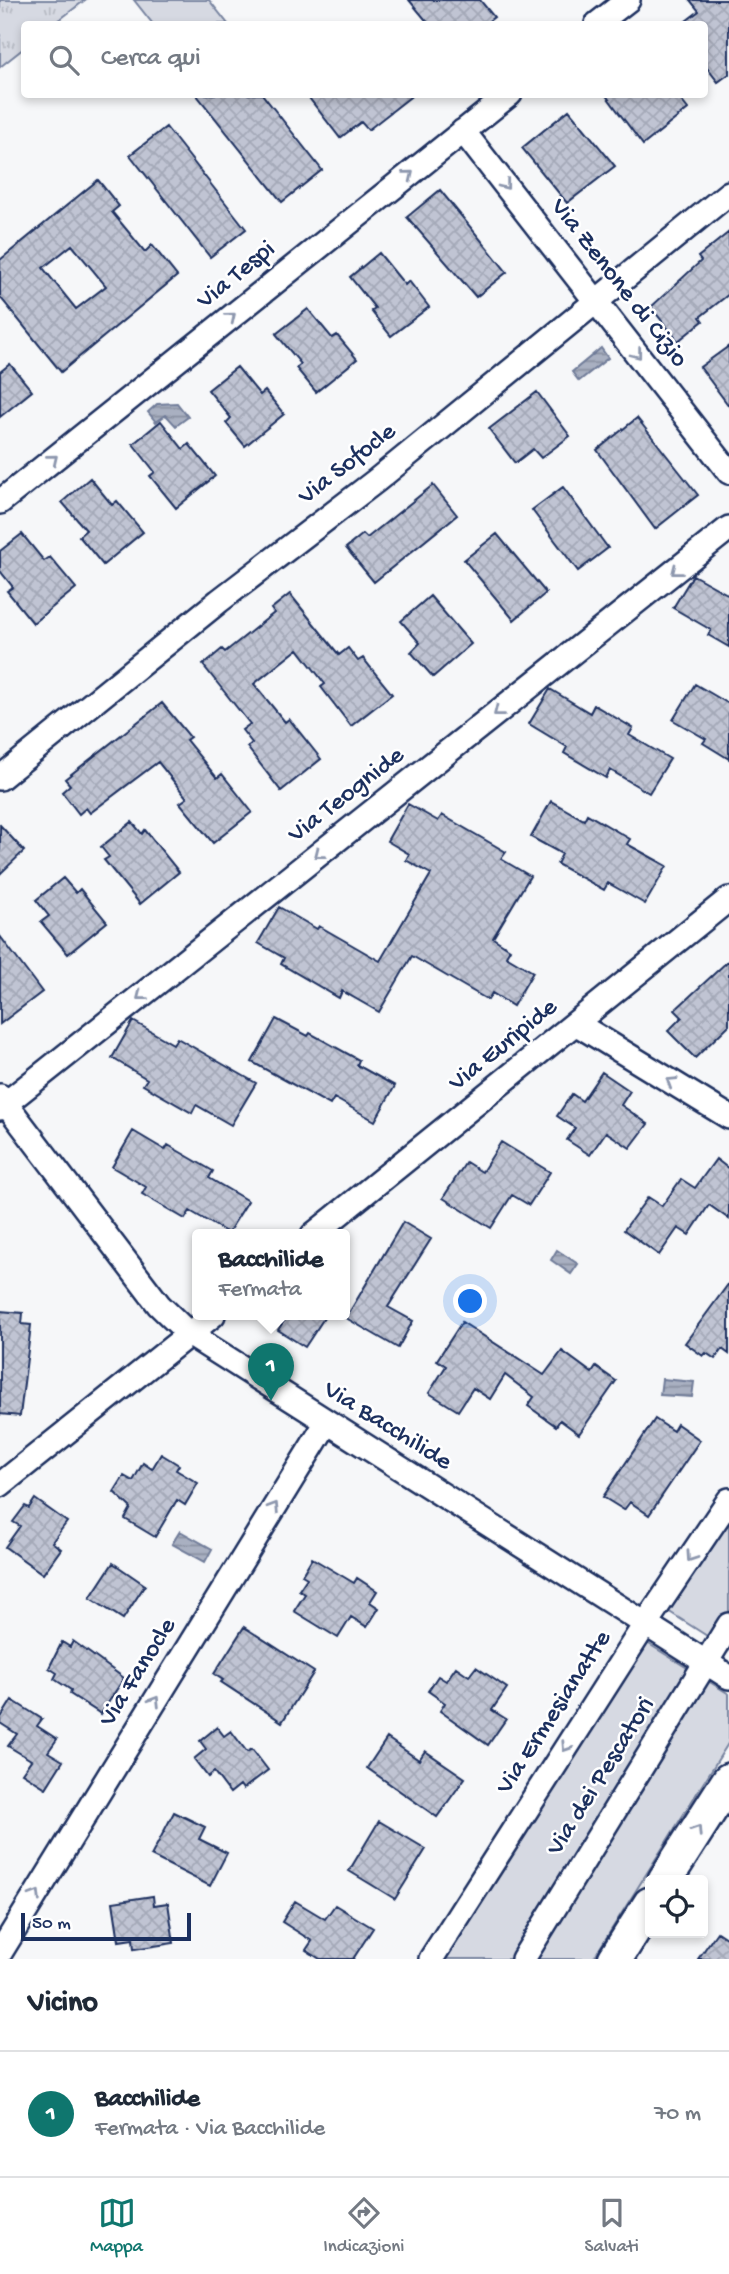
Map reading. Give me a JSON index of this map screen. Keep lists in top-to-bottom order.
{
  "streets": {
    "street": [
      "Via Tespi",
      "Via Zenone di Cizio",
      "Via Sofocle",
      "Via Teognide",
      "Via Euripide",
      "Via Bacchilide",
      "Via Fanocle",
      "Via Ermesianatte",
      "Via dei Pescatori"
    ]
  },
  "crossings": [
    ["Via Tespi", "Via Zenone di Cizio"],
    ["Via Zenone di Cizio", "Via Sofocle"],
    ["Via Teognide", "Via Bacchilide"],
    ["Via Bacchilide", "Via Fanocle"],
    ["Via Bacchilide", "Via Ermesianatte"],
    ["Via Bacchilide", "Via dei Pescatori"]
  ],
  "one_way": [
    "Via Tespi",
    "Via Zenone di Cizio",
    "Via Teognide",
    "Via Fanocle"
  ],
  "scale_bar": "50 m",
  "page": {
    "search": "Cerca qui",
    "popup": ["Bacchilide", "Fermata"],
    "pins": "1",
    "scale": "50 m",
    "heading": "Vicino",
    "list": [
      {
        "mark": "1",
        "name": "Bacchilide",
        "note": "Fermata · Via Bacchilide",
        "value": "70 m"
      }
    ],
    "nav": ["Mappa", "Indicazioni", "Salvati"]
  }
}
